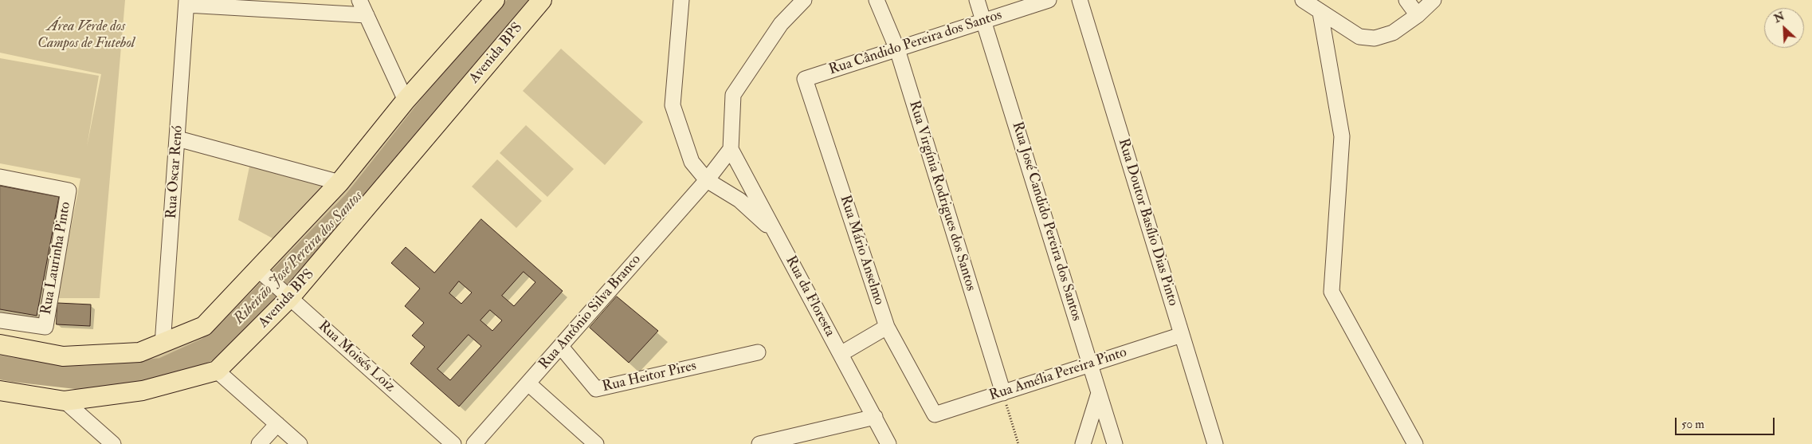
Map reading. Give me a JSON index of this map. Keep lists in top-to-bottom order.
{
  "streets": {
    "main road": ["Avenida BPS"],
    "street": [
      "Rua Cândido Pereira dos Santos",
      "Rua Oscar Renó",
      "Rua Virgínia Rodrigues dos Santos",
      "Rua José Candido Pereira dos Santos",
      "Rua Doutor Basílio Dias Pinto",
      "Rua Mário Anselmo",
      "Rua Laurinha Pinto",
      "Rua da Floresta",
      "Rua Antônio Silva Branco",
      "Rua Moisés Loiz",
      "Rua Amélia Pereira Pinto",
      "Rua Heitor Pires"
    ]
  },
  "crossings": [
    ["Rua Cândido Pereira dos Santos", "Rua Virgínia Rodrigues dos Santos"],
    ["Rua Cândido Pereira dos Santos", "Rua José Candido Pereira dos Santos"],
    ["Rua Cândido Pereira dos Santos", "Rua Mário Anselmo"],
    ["Avenida BPS", "Rua Moisés Loiz"],
    ["Rua Virgínia Rodrigues dos Santos", "Rua Amélia Pereira Pinto"],
    ["Rua José Candido Pereira dos Santos", "Rua Amélia Pereira Pinto"],
    ["Rua Doutor Basílio Dias Pinto", "Rua Amélia Pereira Pinto"],
    ["Rua Mário Anselmo", "Rua Amélia Pereira Pinto"],
    ["Rua Antônio Silva Branco", "Rua Heitor Pires"]
  ],
  "water": ["Ribeirão José Pereira dos Santos"],
  "parks": ["Área Verde dos Campos de Futebol"],
  "scale_bar": "50 m",
  "north": "top left"
}
